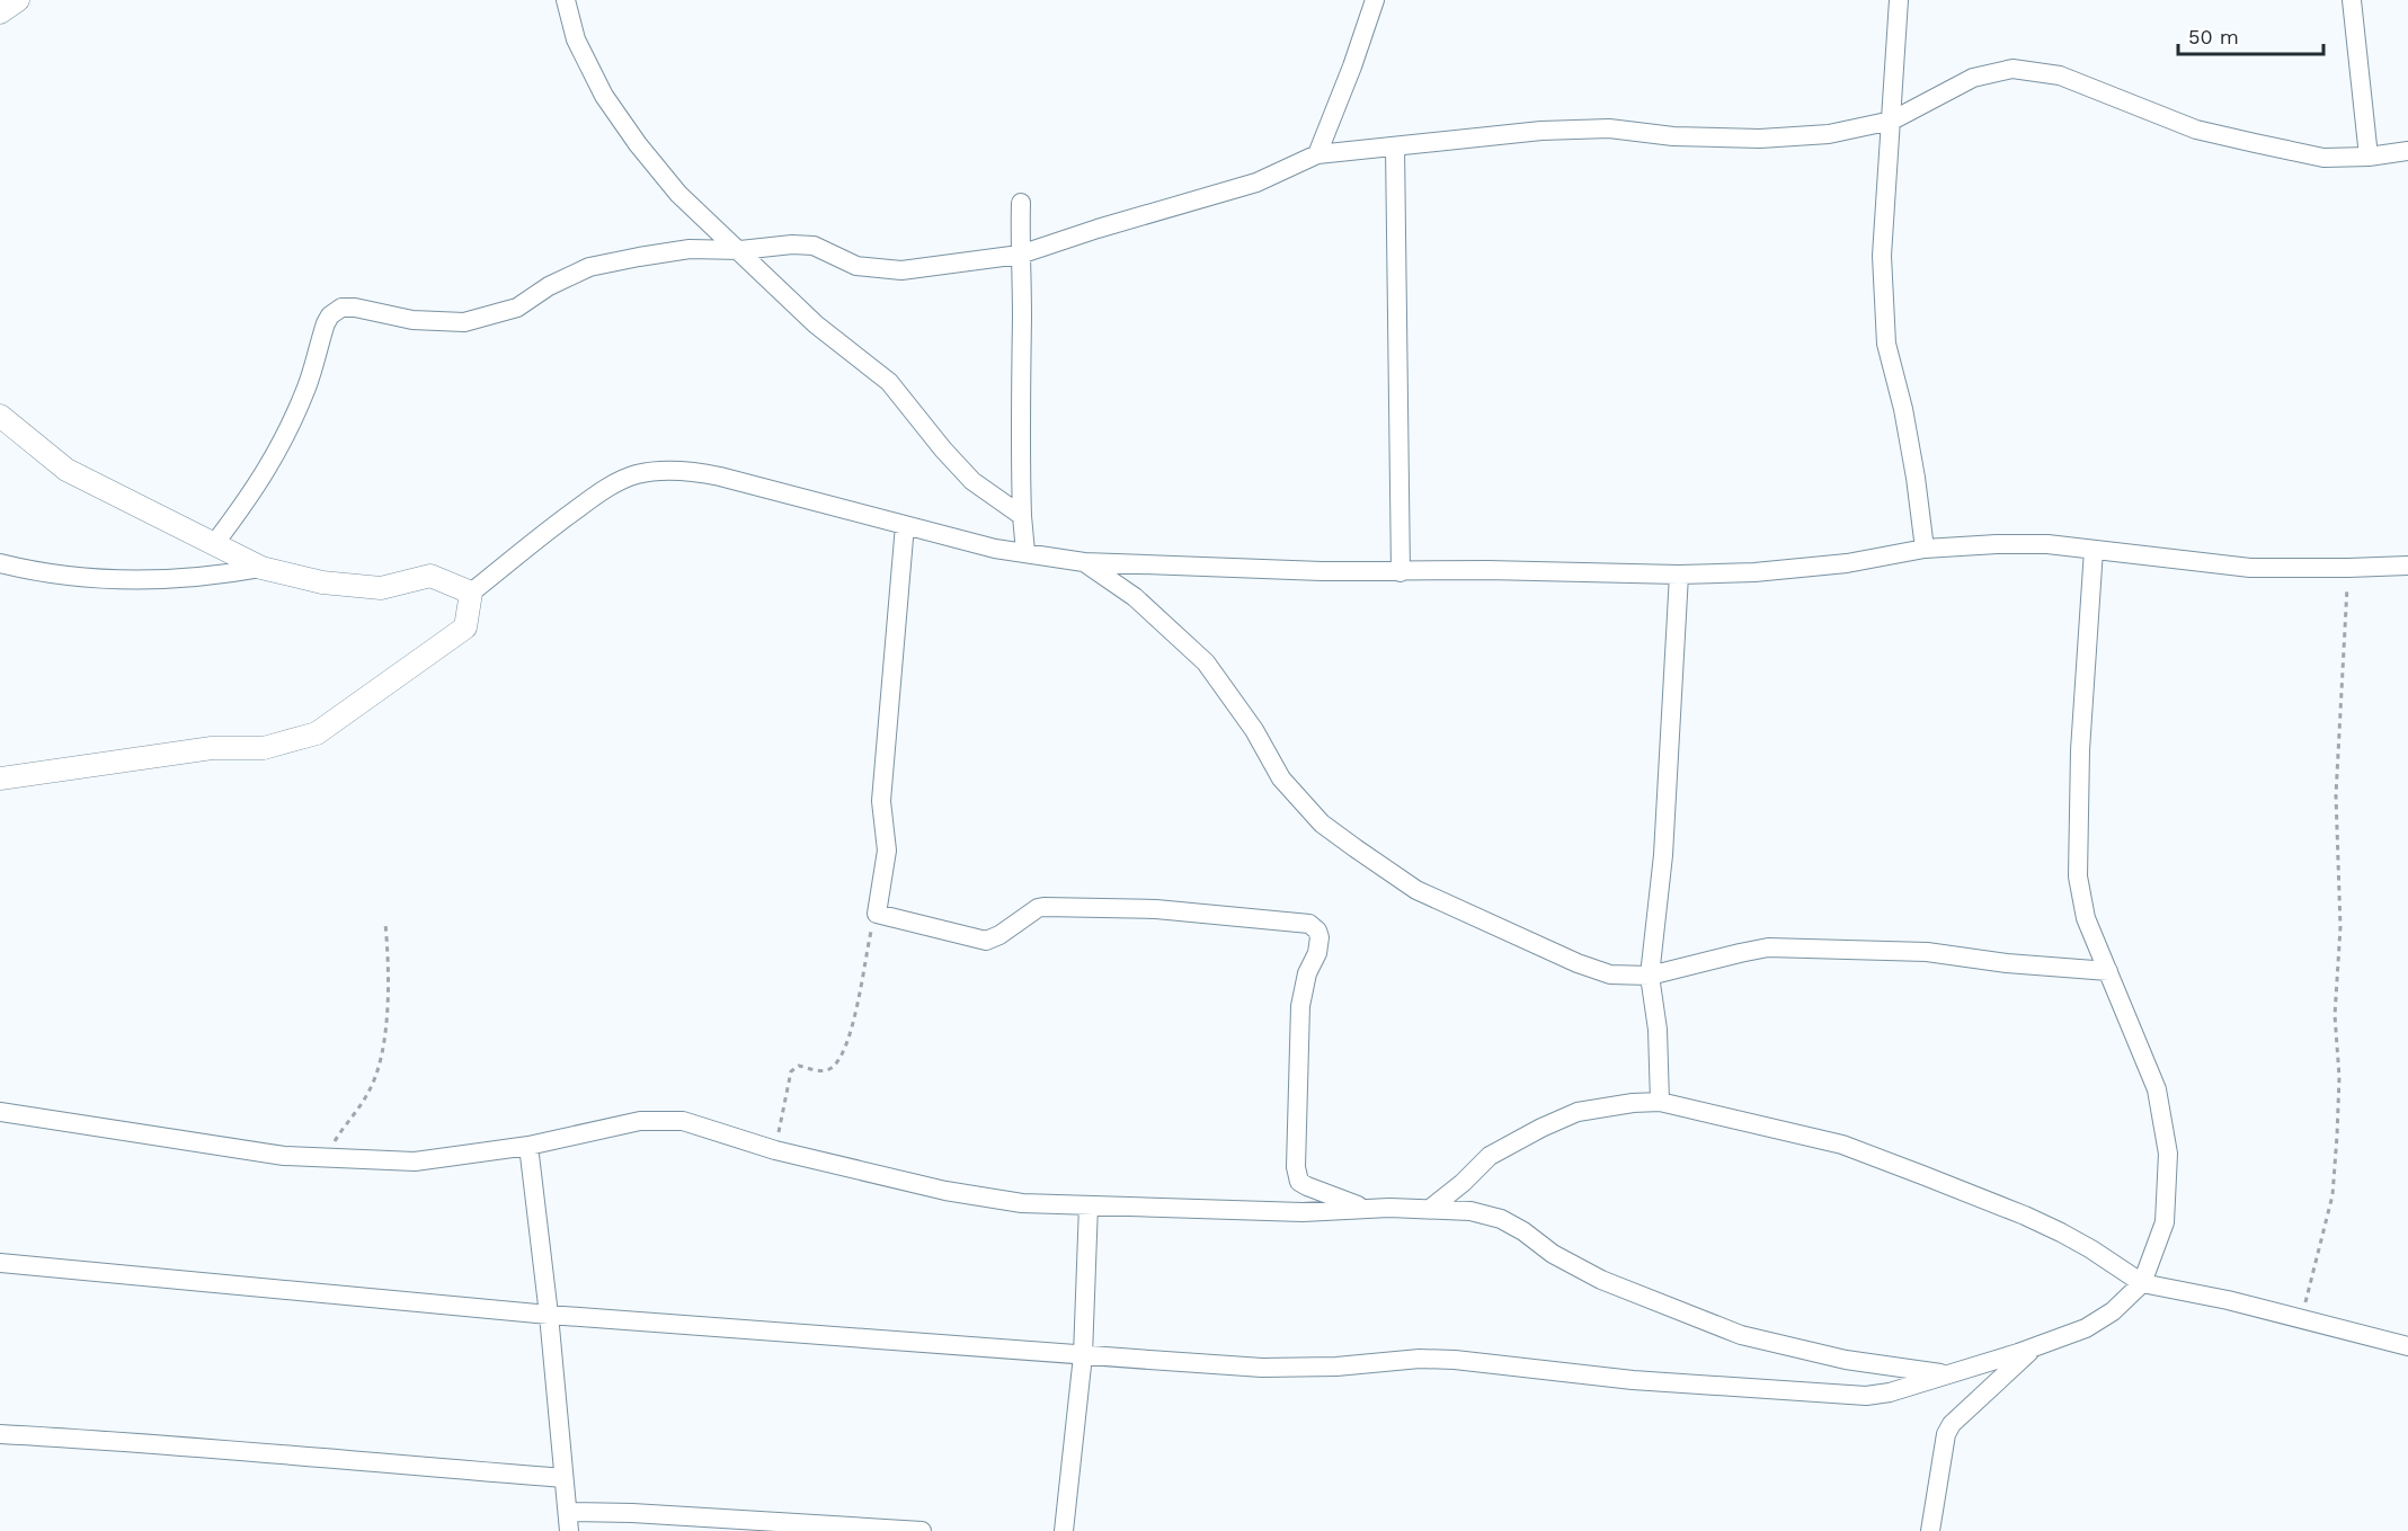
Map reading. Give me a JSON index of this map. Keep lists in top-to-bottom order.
{
  "scale_bar": "50 m"
}
